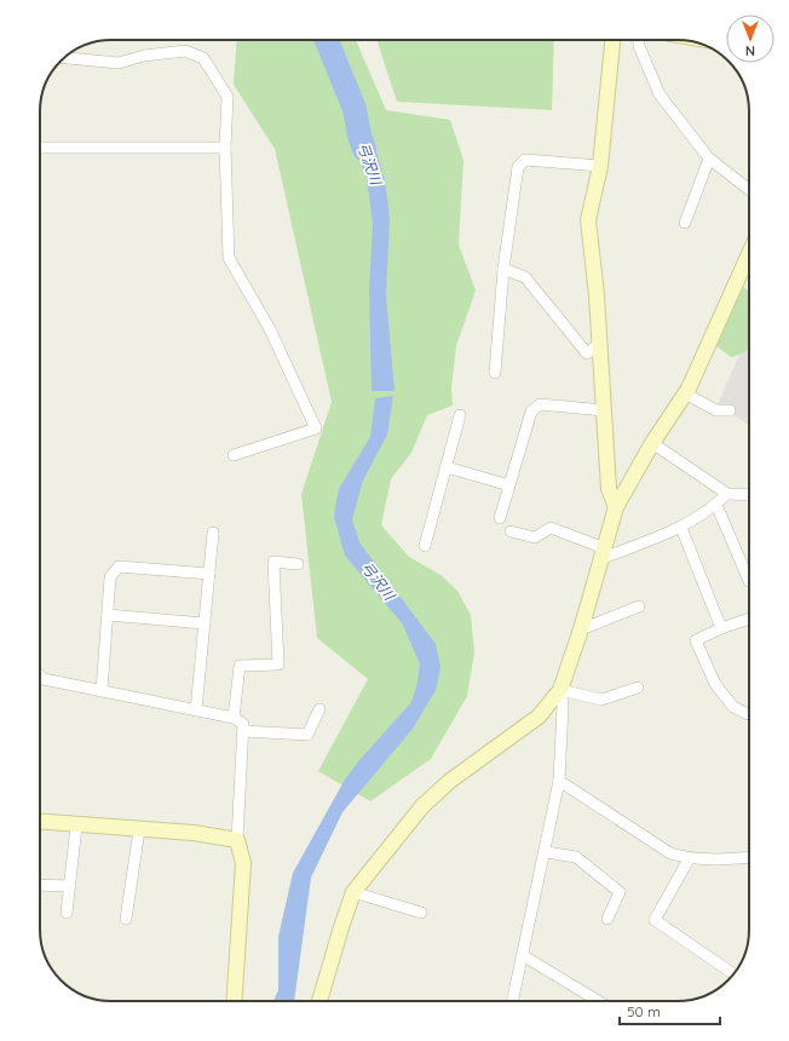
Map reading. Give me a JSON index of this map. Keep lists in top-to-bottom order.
{
  "water": ["弓沢川"],
  "scale_bar": "50 m",
  "north": "bottom"
}
